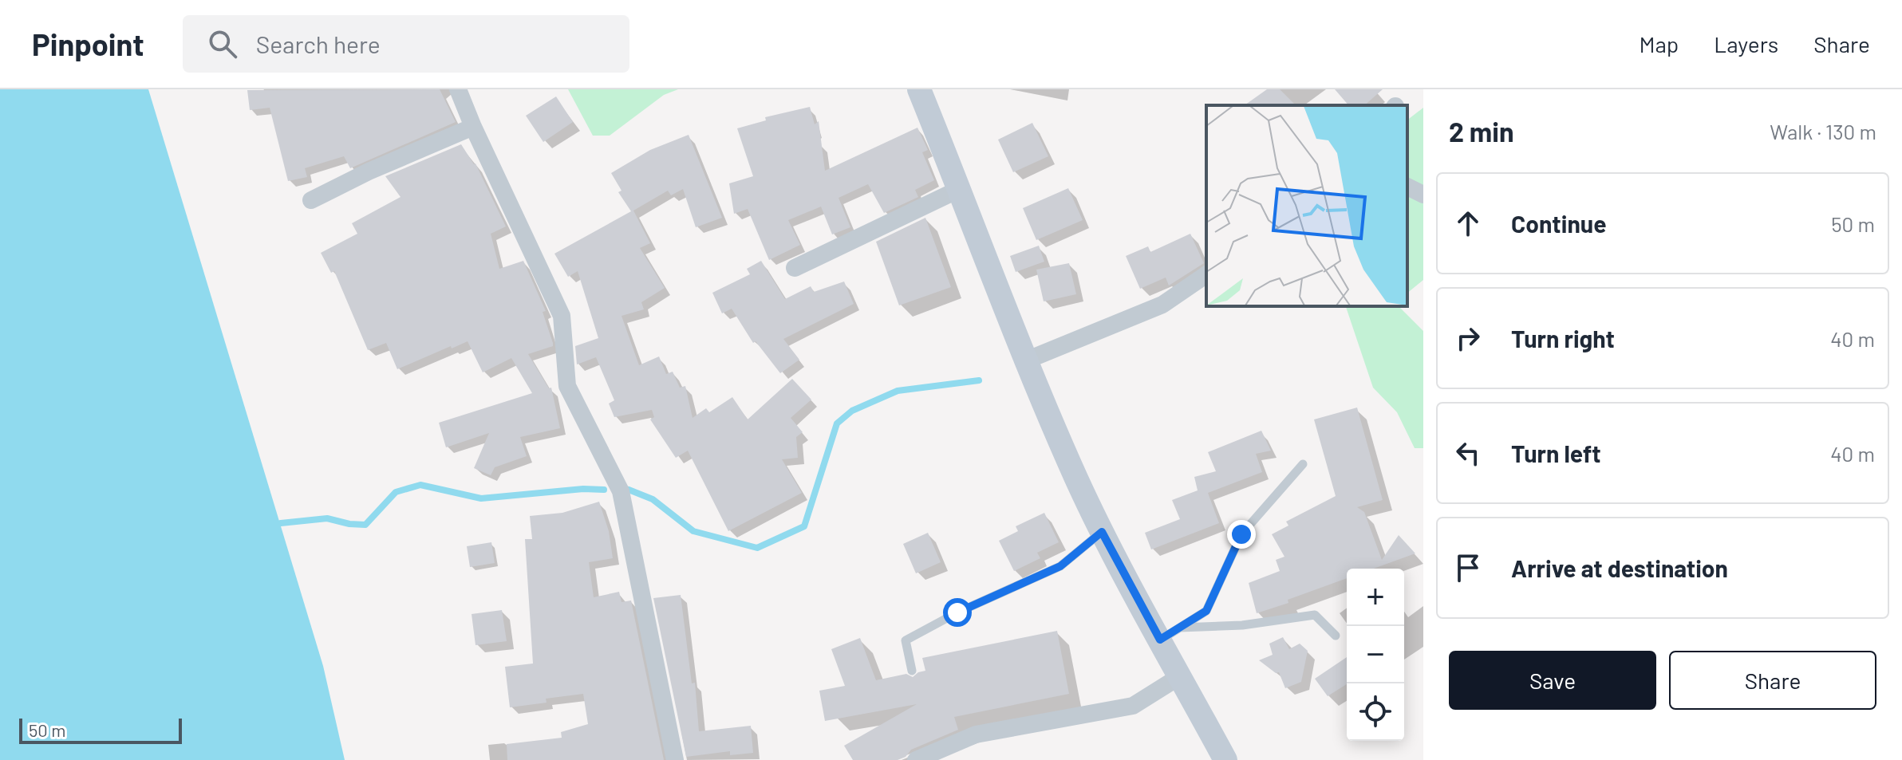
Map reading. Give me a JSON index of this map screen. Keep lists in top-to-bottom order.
{
  "scale_bar": "50 m",
  "page": {
    "header": "Pinpoint",
    "search": "Search here",
    "nav": ["Map", "Layers", "Share"],
    "heading": ["2 min", "Walk · 130 m"],
    "list": [
      ["Continue", "50 m"],
      ["Turn right", "40 m"],
      ["Turn left", "40 m"],
      "Arrive at destination"
    ],
    "map_buttons": ["+", "−"],
    "buttons": ["Save", "Share"],
    "scale": "50 m"
  }
}
